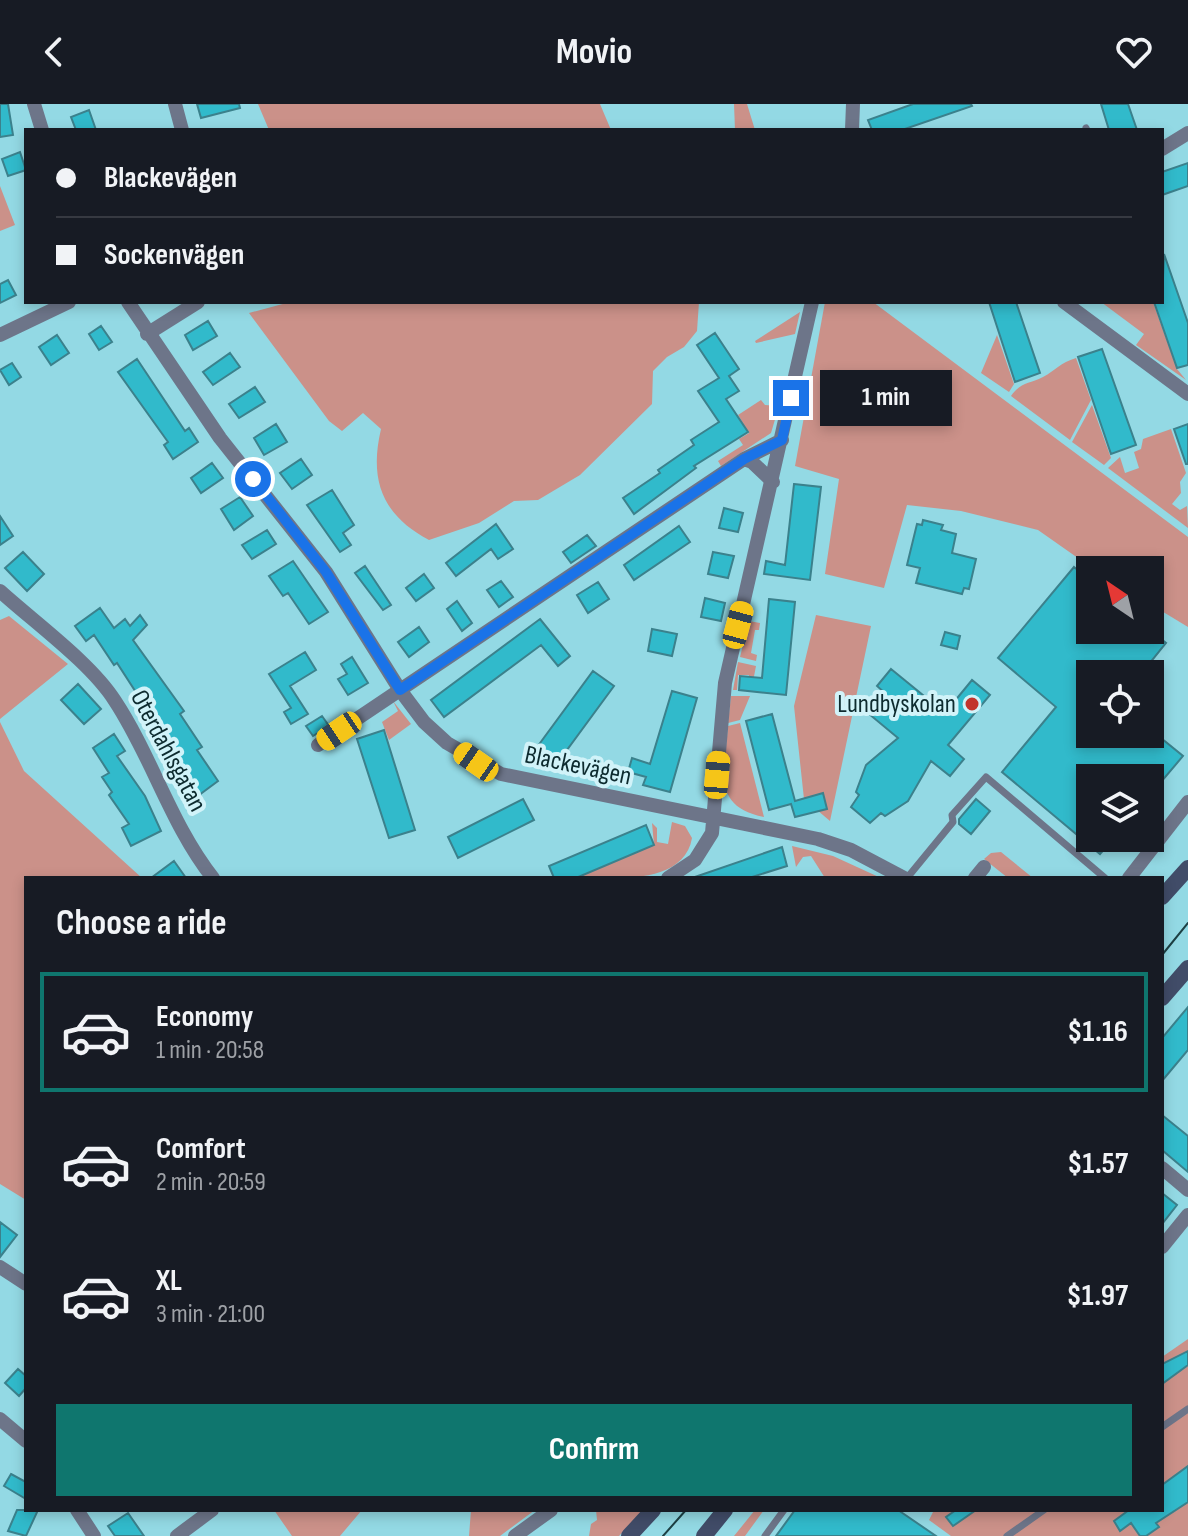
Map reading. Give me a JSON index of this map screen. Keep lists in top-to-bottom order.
{
  "streets": {
    "street": ["Oterdahlsgatan", "Blackevägen"]
  },
  "places": ["Lundbyskolan"],
  "north": "top left",
  "page": {
    "header": "Movio",
    "banner": ["Blackevägen", "Sockenvägen"],
    "bubble": "1 min",
    "heading": "Choose a ride",
    "list": [
      {
        "name": "Economy",
        "note": "1 min · 20:58",
        "value": "$1.16"
      },
      {
        "name": "Comfort",
        "note": "2 min · 20:59",
        "value": "$1.57"
      },
      {
        "name": "XL",
        "note": "3 min · 21:00",
        "value": "$1.97"
      }
    ],
    "buttons": "Confirm"
  }
}
